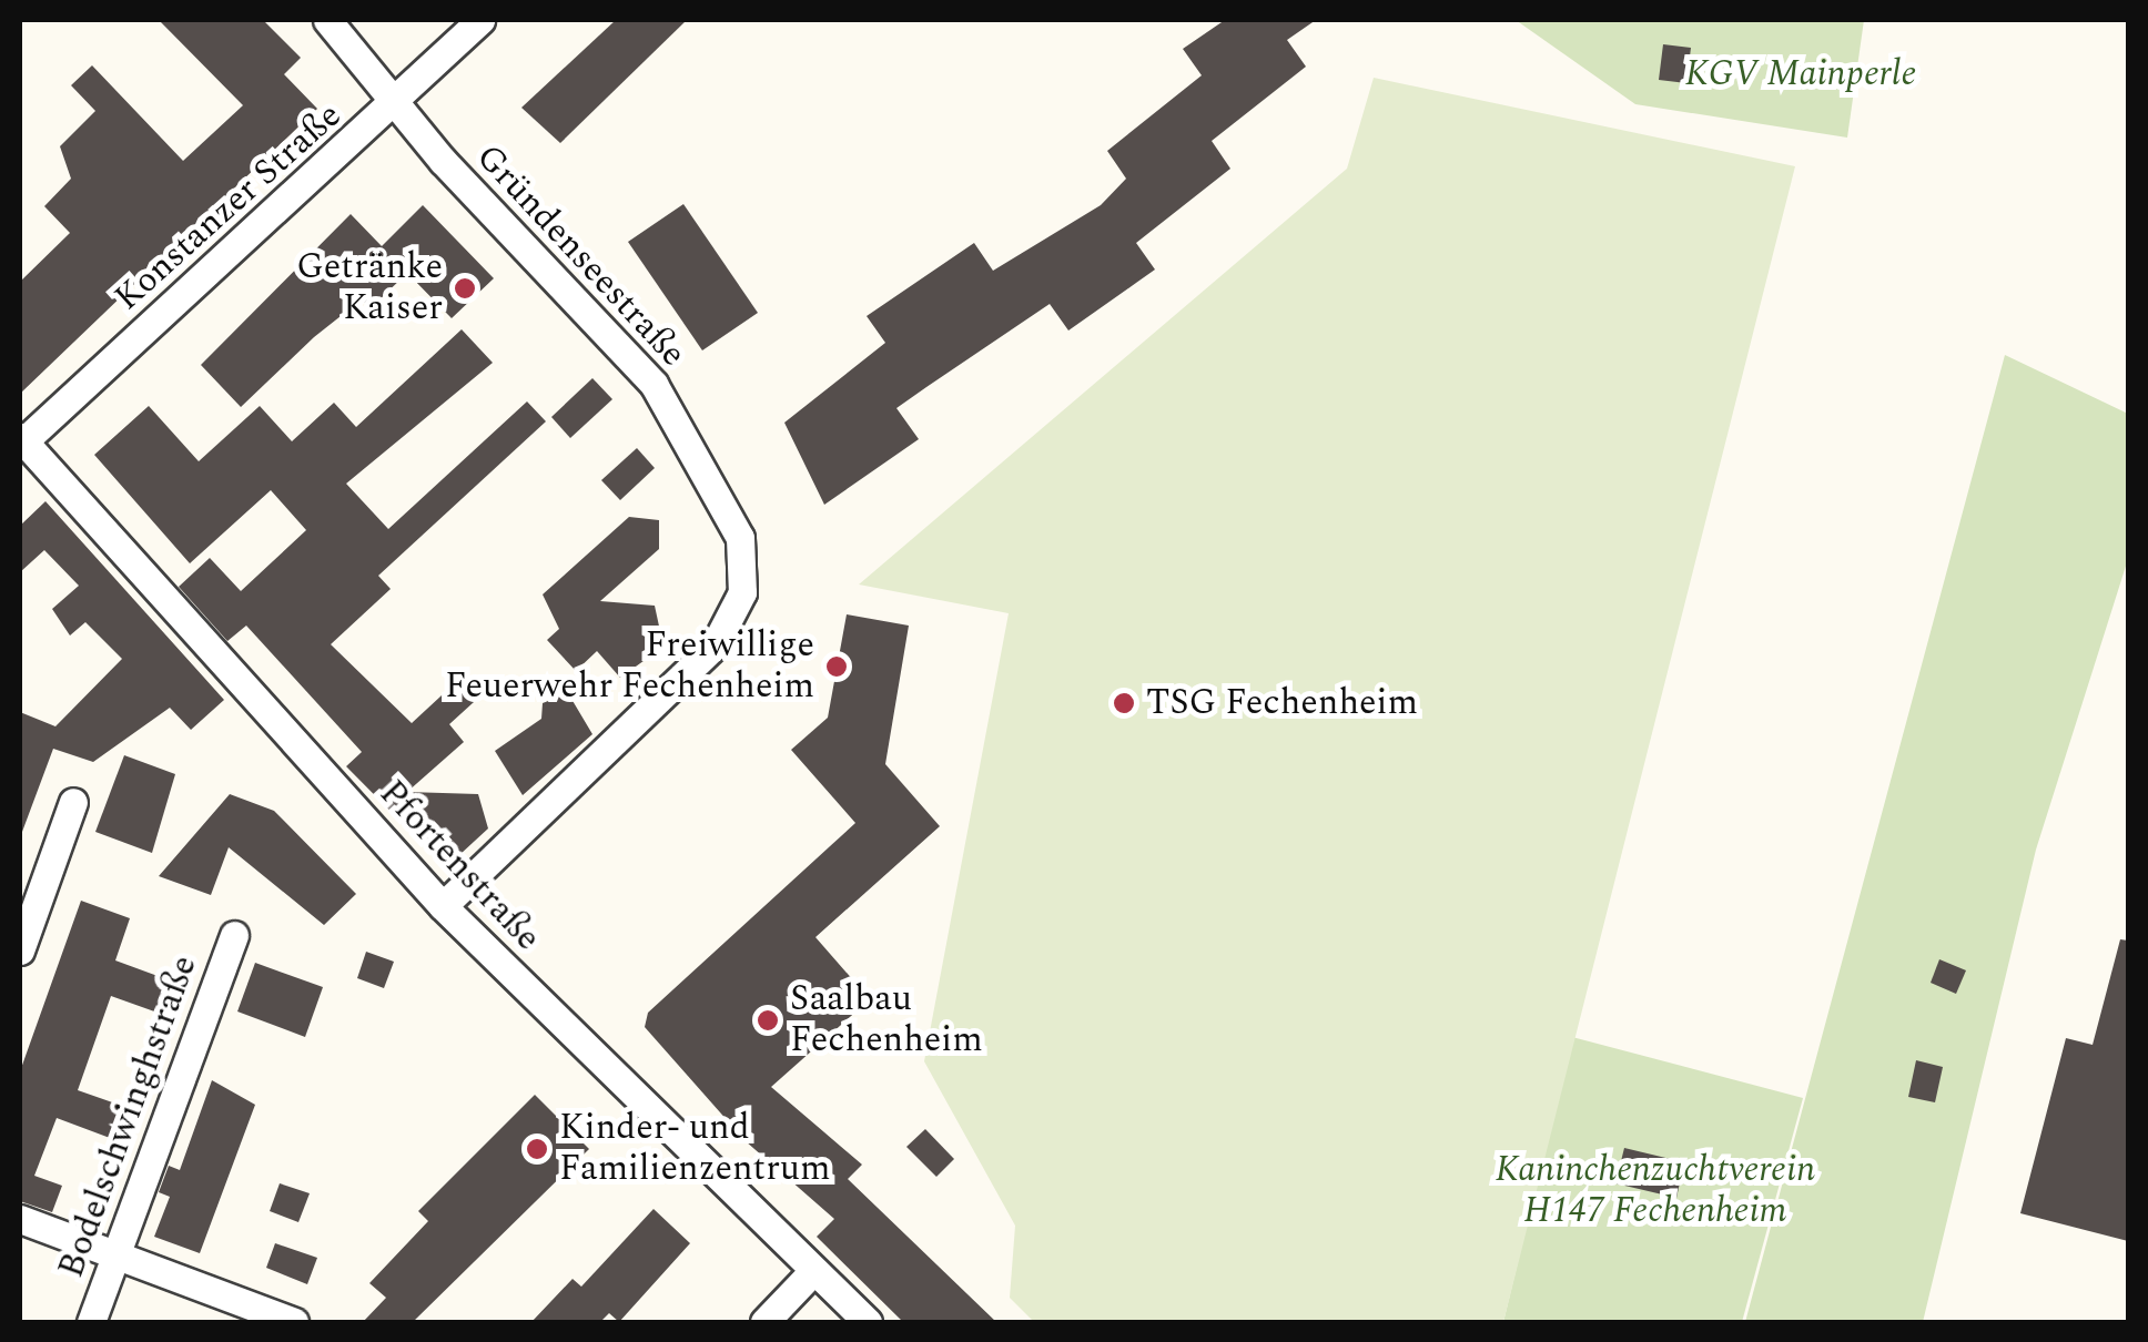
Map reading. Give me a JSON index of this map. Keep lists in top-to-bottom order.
{
  "streets": {
    "street": [
      "Konstanzer Straße",
      "Gründenseestraße",
      "Pfortenstraße",
      "Bodelschwinghstraße"
    ]
  },
  "crossings": [
    ["Konstanzer Straße", "Gründenseestraße"],
    ["Konstanzer Straße", "Pfortenstraße"],
    ["Gründenseestraße", "Pfortenstraße"]
  ],
  "parks": ["KGV Mainperle", "Kaninchenzuchtverein H147 Fechenheim"],
  "places": [
    "Getränke Kaiser",
    "Freiwillige Feuerwehr Fechenheim",
    "TSG Fechenheim",
    "Saalbau Fechenheim",
    "Kinder- und Familienzentrum"
  ]
}
